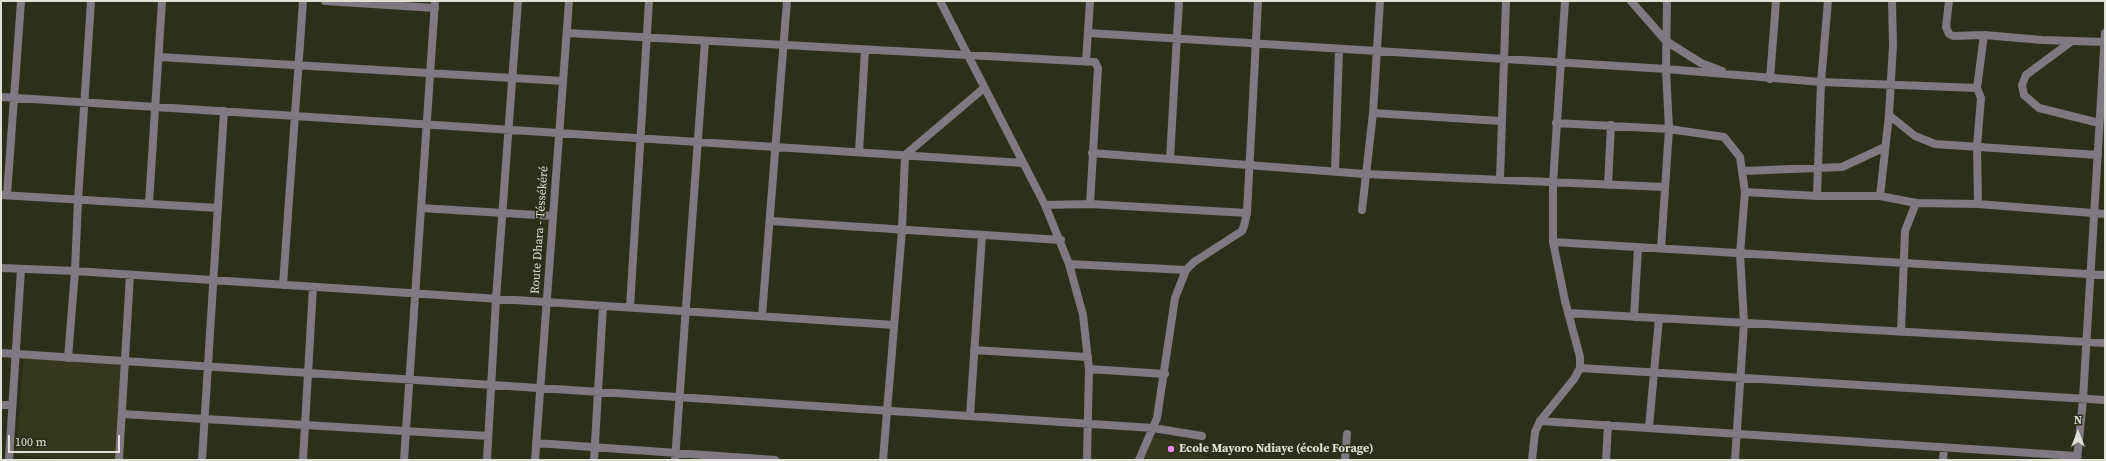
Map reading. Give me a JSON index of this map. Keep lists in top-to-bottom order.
{
  "streets": {
    "street": ["Route Dhara - Téssékéré"]
  },
  "places": ["Ecole Mayoro Ndiaye (école Forage)"],
  "scale_bar": "100 m",
  "north": "top"
}
